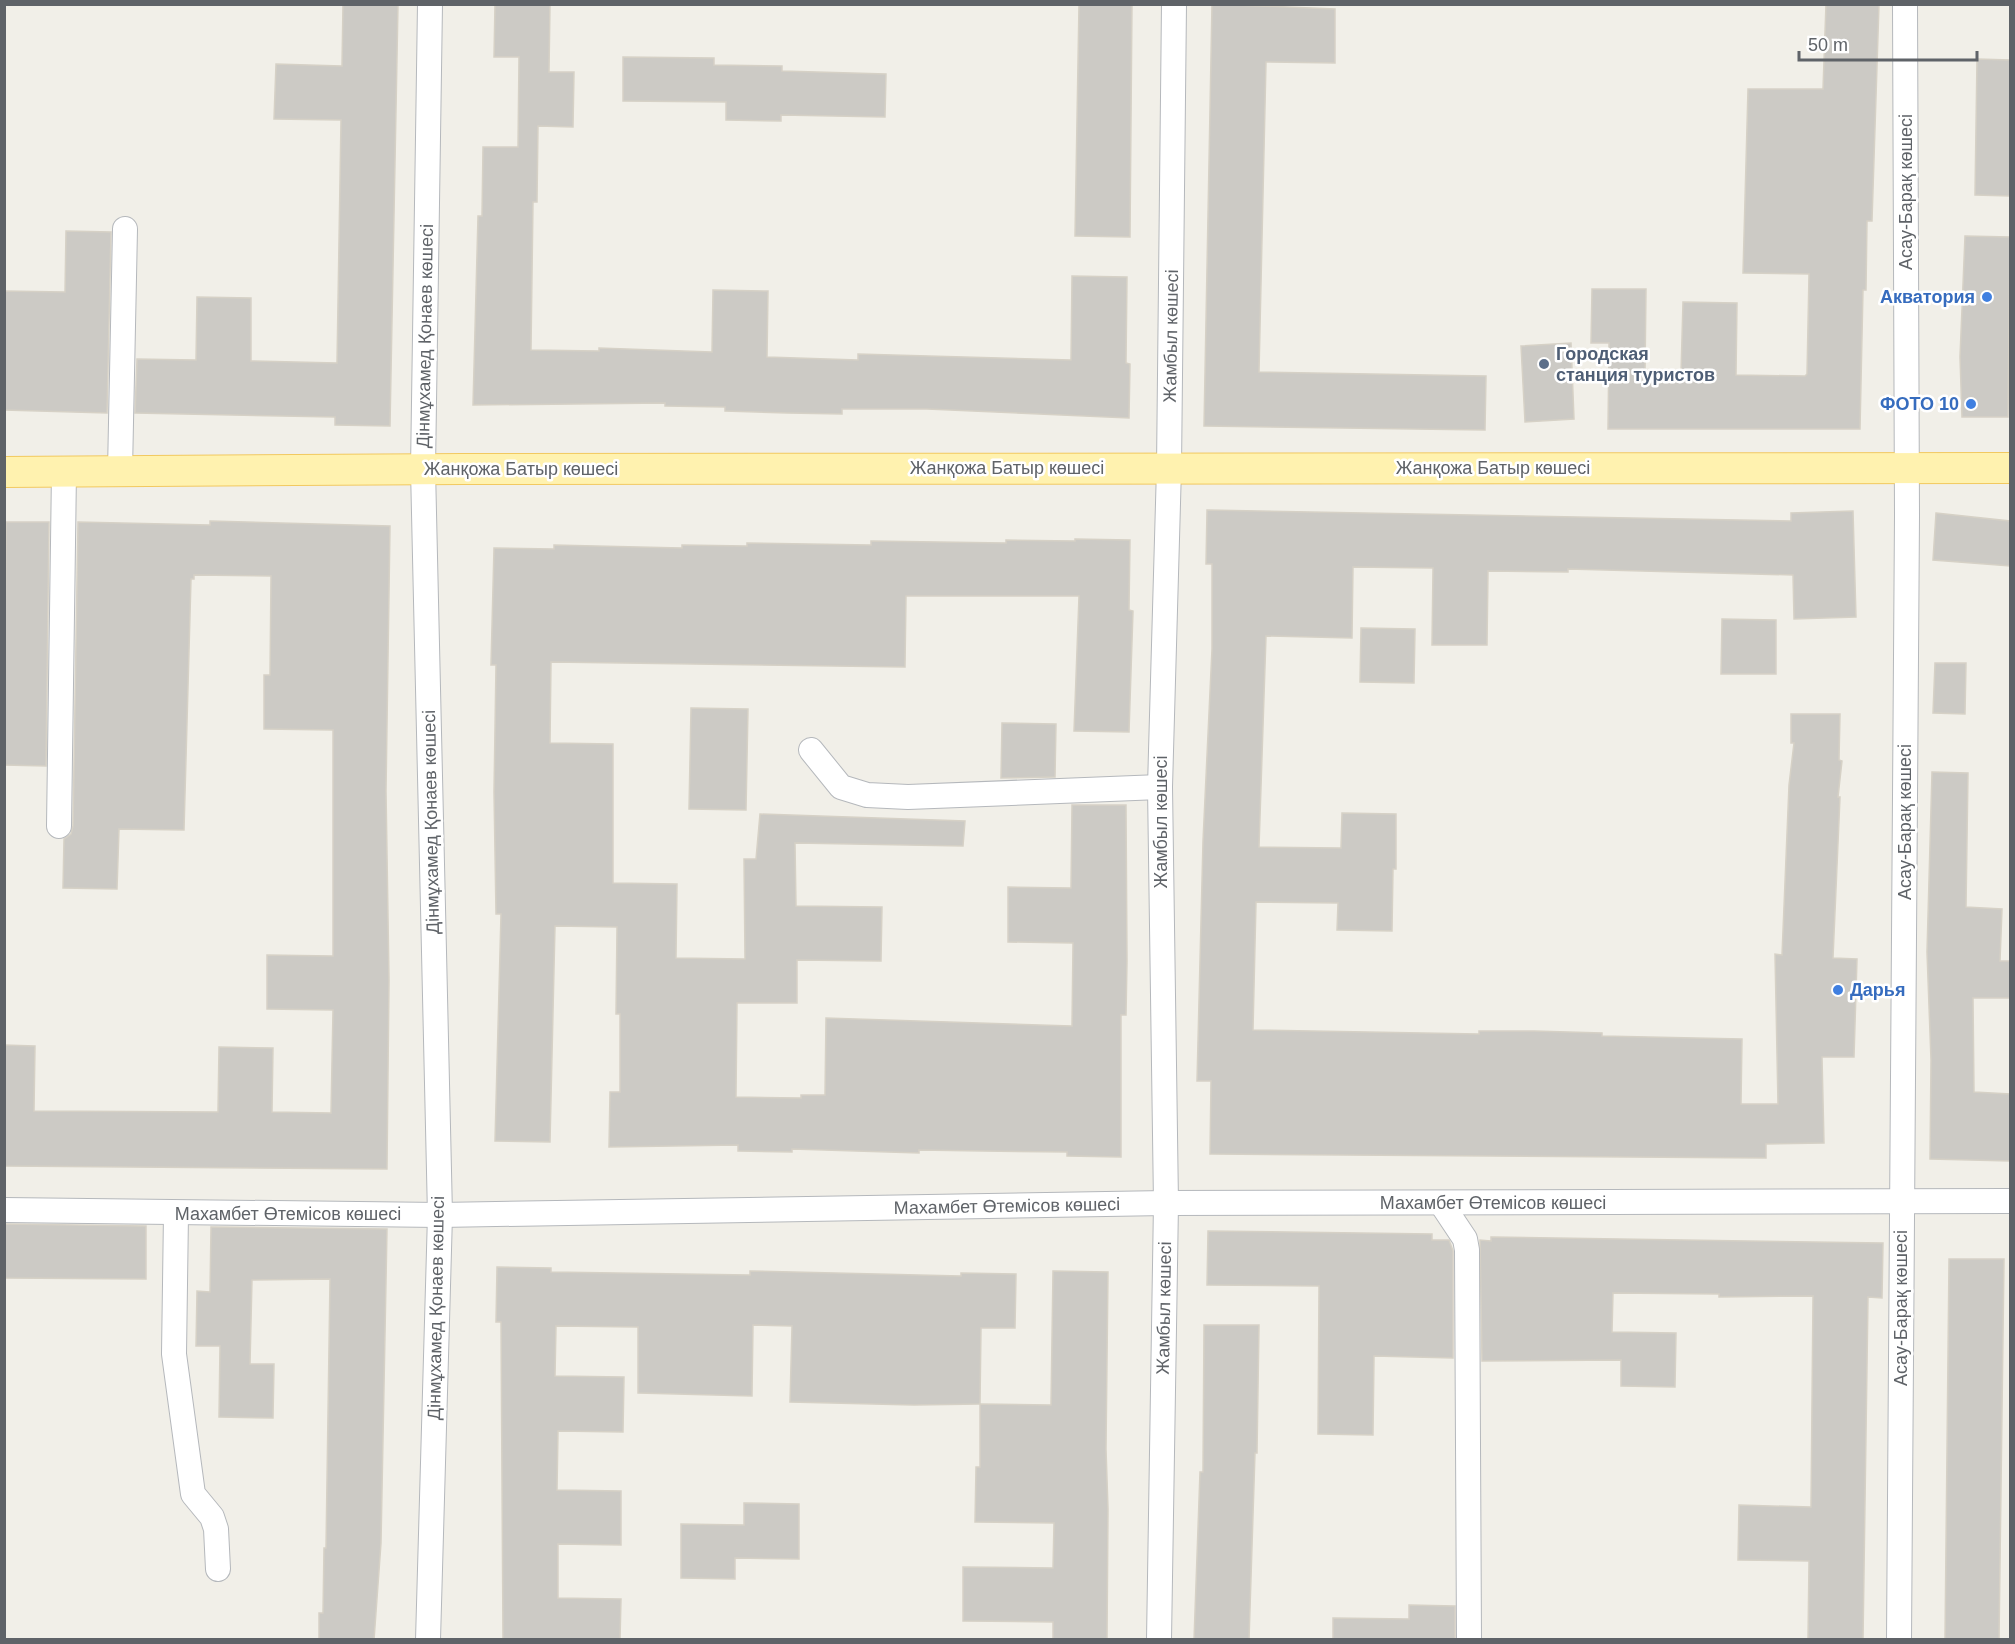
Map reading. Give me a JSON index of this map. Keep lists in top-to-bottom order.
{
  "streets": {
    "main road": ["Жанқожа Батыр көшесі"],
    "street": [
      "Асау-Барақ көшесі",
      "Дінмұхамед Қонаев көшесі",
      "Жамбыл көшесі",
      "Махамбет Өтемісов көшесі"
    ]
  },
  "crossings": [
    ["Асау-Барақ көшесі", "Жанқожа Батыр көшесі"],
    ["Асау-Барақ көшесі", "Махамбет Өтемісов көшесі"],
    ["Дінмұхамед Қонаев көшесі", "Жанқожа Батыр көшесі"],
    ["Дінмұхамед Қонаев көшесі", "Махамбет Өтемісов көшесі"],
    ["Жамбыл көшесі", "Жанқожа Батыр көшесі"],
    ["Жамбыл көшесі", "Махамбет Өтемісов көшесі"]
  ],
  "places": [
    "Акватория",
    "Городская станция туристов",
    "ФОТО 10",
    "Дарья"
  ],
  "scale_bar": "50 m"
}
